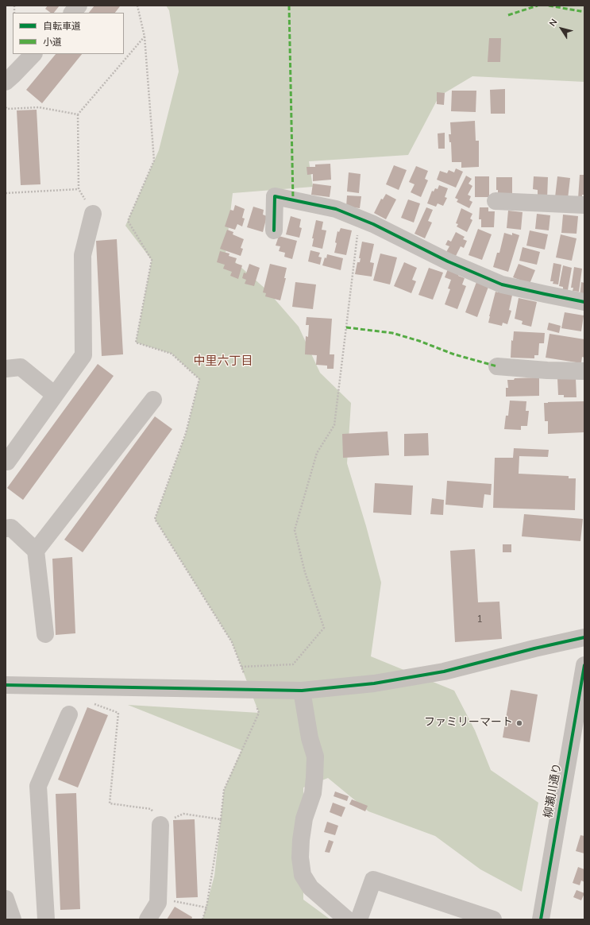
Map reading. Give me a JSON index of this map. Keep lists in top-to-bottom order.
{
  "streets": {
    "street": ["柳瀬川通り"]
  },
  "districts": ["中里六丁目"],
  "places": ["ファミリーマート"],
  "house_numbers": ["1"],
  "legend": ["自転車道", "小道"],
  "north": "top left"
}
